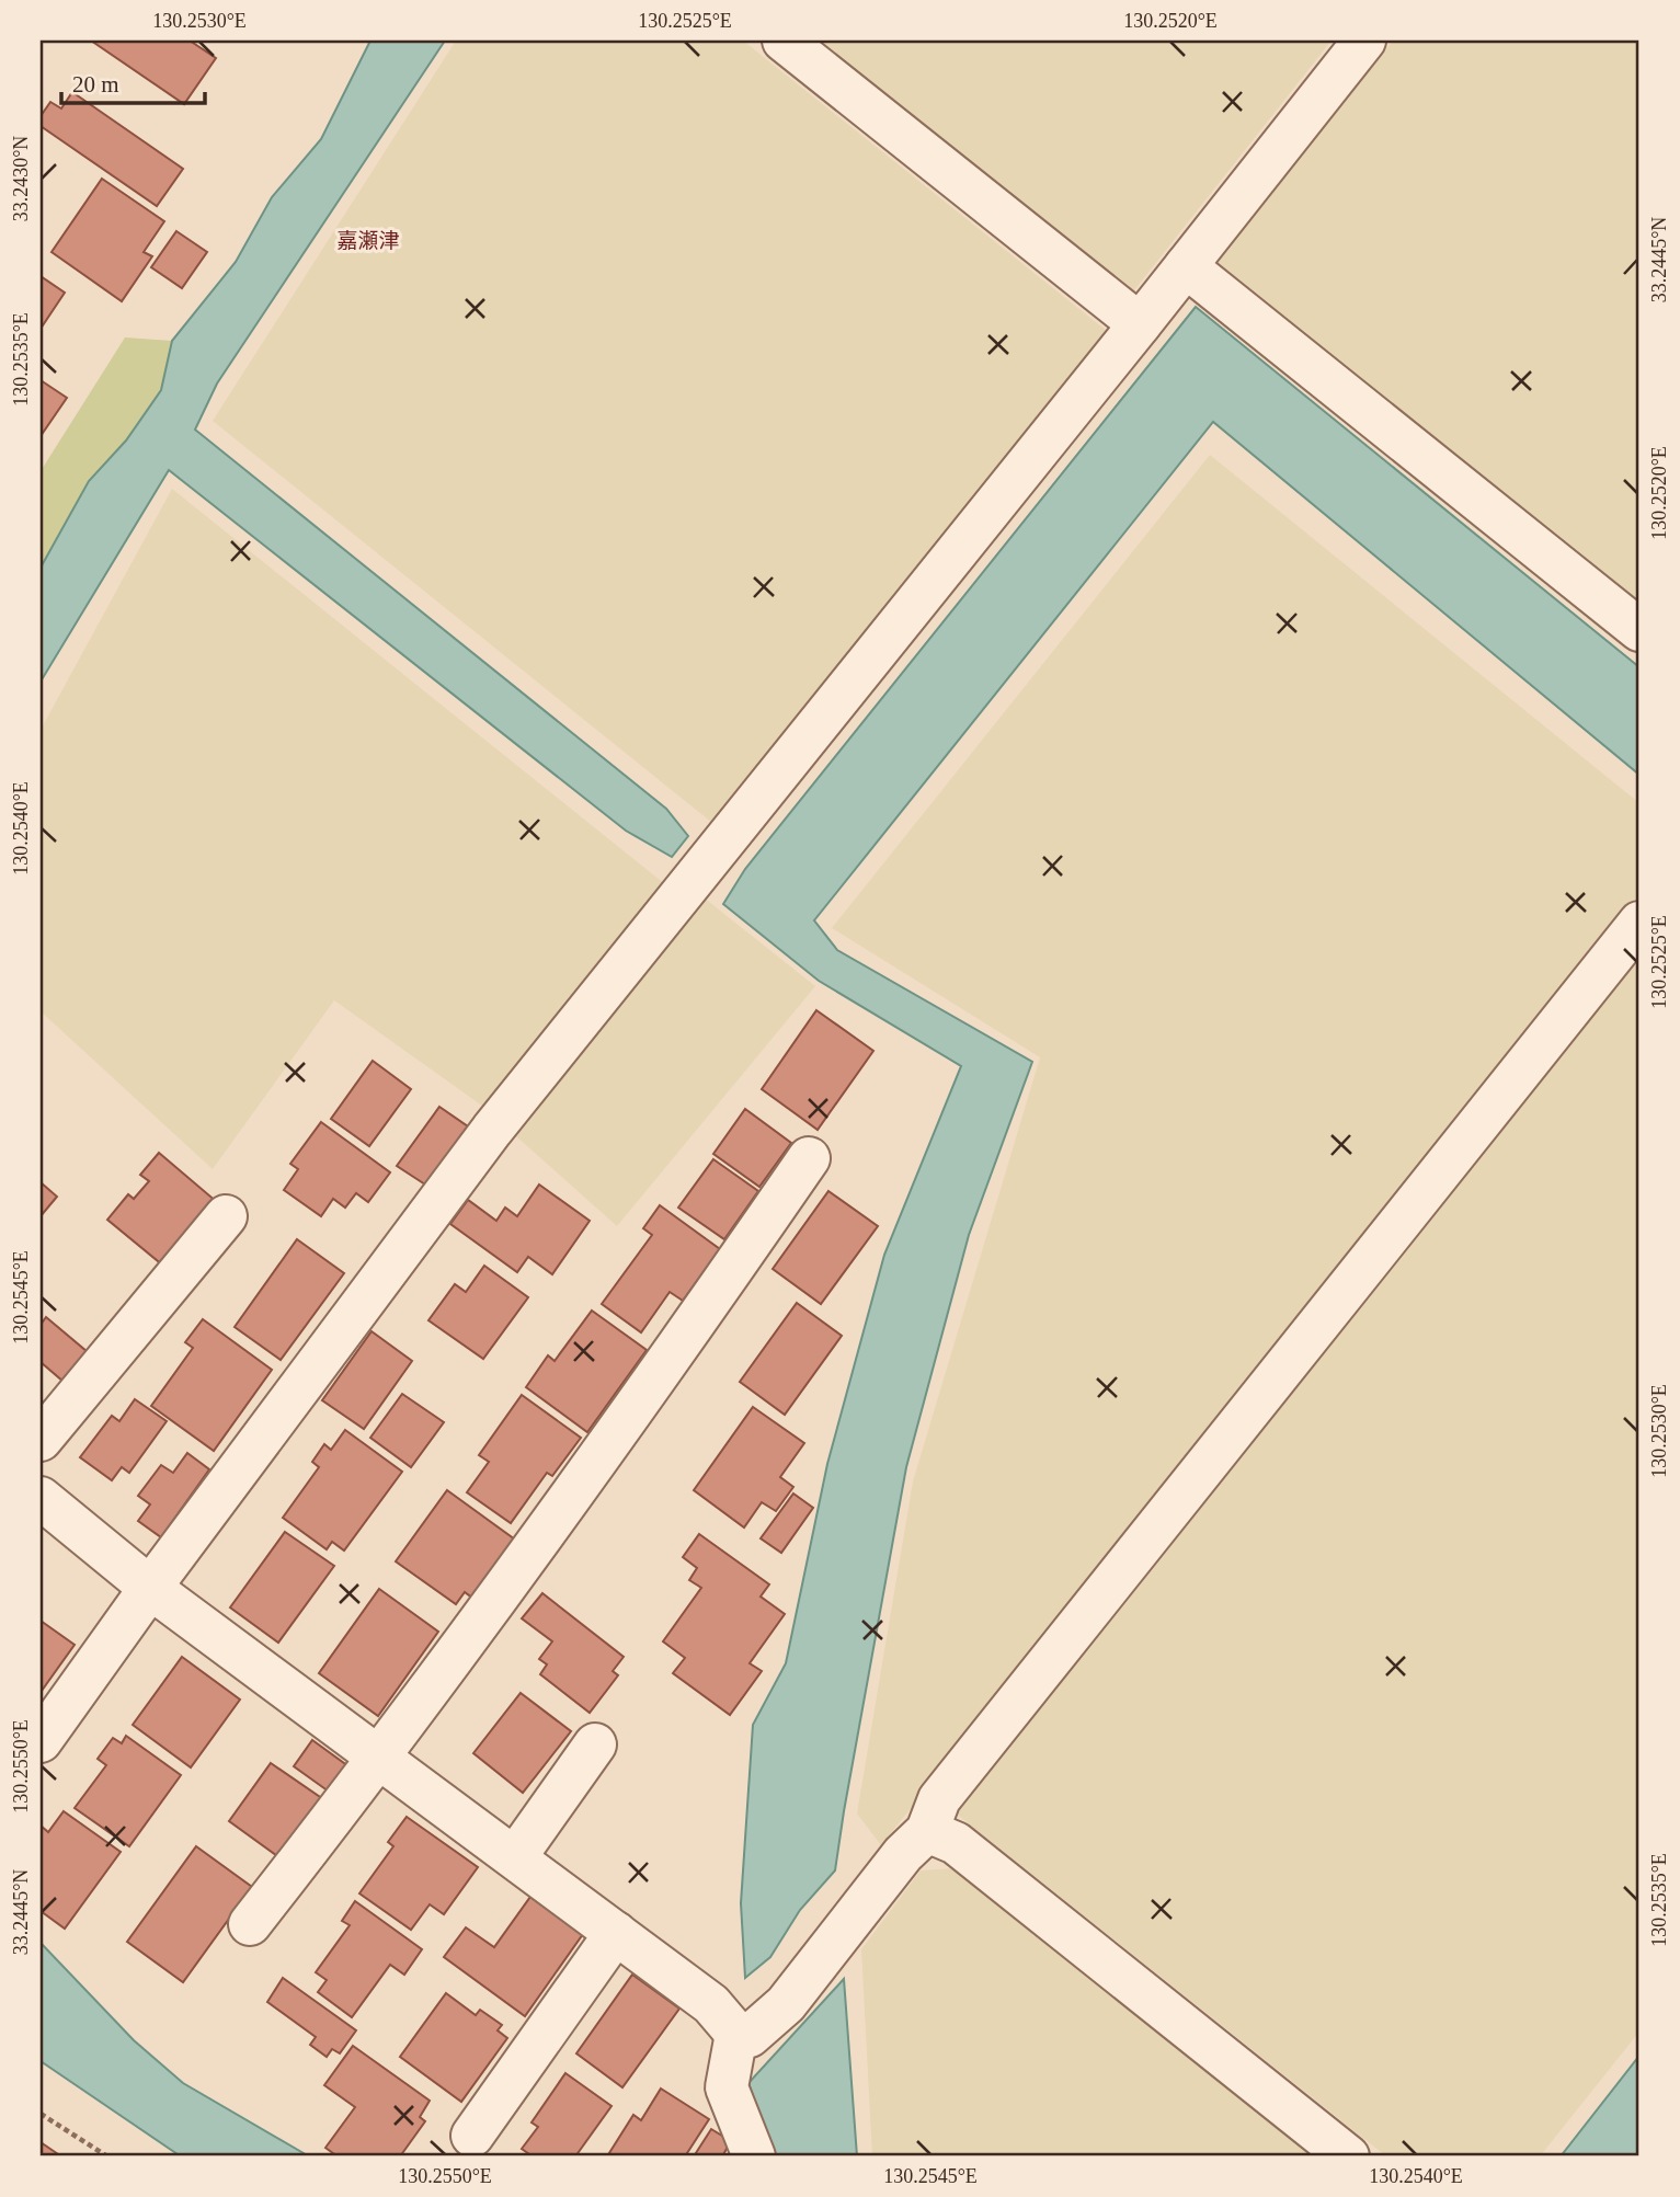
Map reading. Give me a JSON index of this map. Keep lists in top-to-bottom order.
{
  "districts": ["嘉瀬津"],
  "scale_bar": "20 m",
  "coordinates": [
    "130.2530°E",
    "130.2525°E",
    "130.2520°E",
    "33.2430°N",
    "33.2445°N",
    "130.2535°E",
    "130.2540°E",
    "130.2545°E",
    "130.2550°E"
  ]
}
